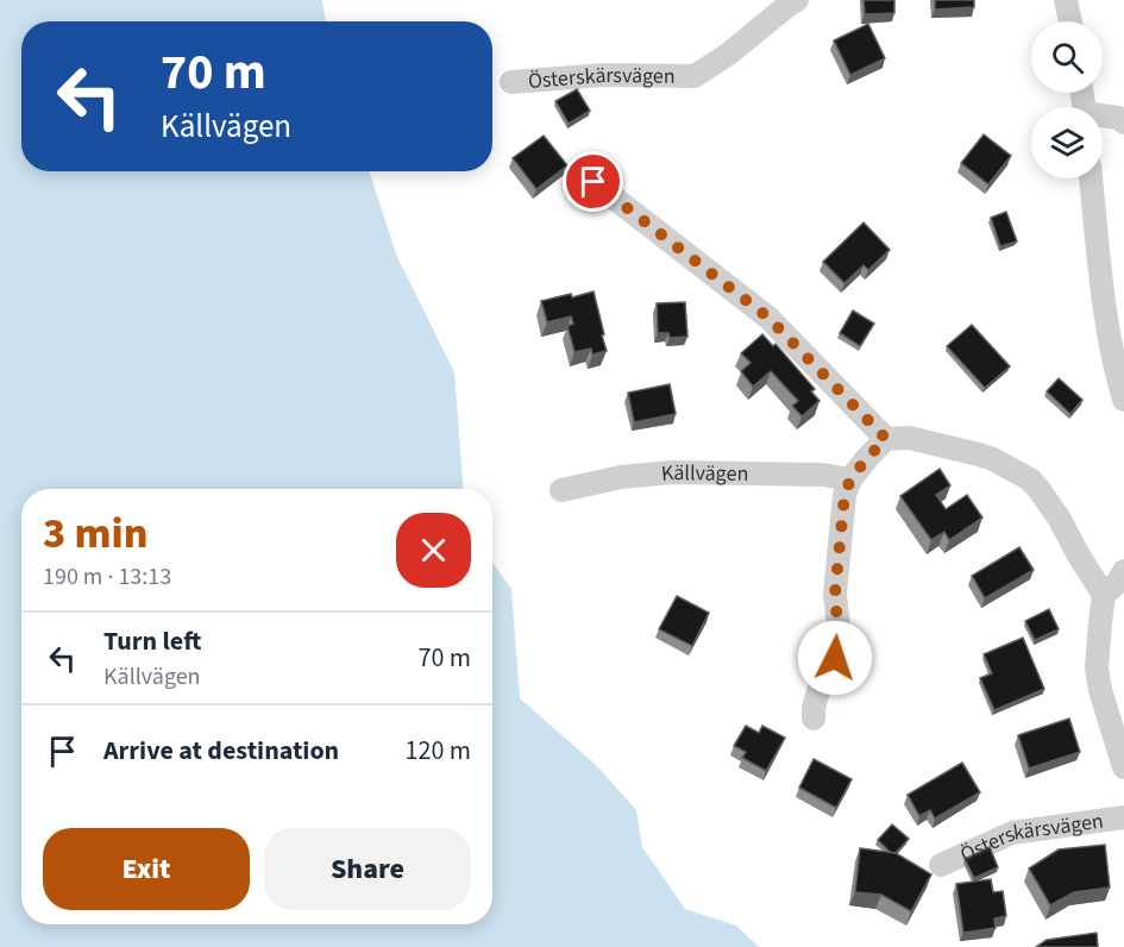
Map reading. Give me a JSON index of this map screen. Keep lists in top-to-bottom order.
{
  "streets": {
    "street": ["Österskärsvägen", "Källvägen"]
  },
  "page": {
    "turn": ["70 m", "Källvägen"],
    "heading": ["3 min", "190 m · 13:13"],
    "list": [
      {
        "name": "Turn left",
        "note": "Källvägen",
        "value": "70 m"
      },
      {
        "name": "Arrive at destination",
        "value": "120 m"
      }
    ],
    "buttons": ["Exit", "Share"]
  }
}
